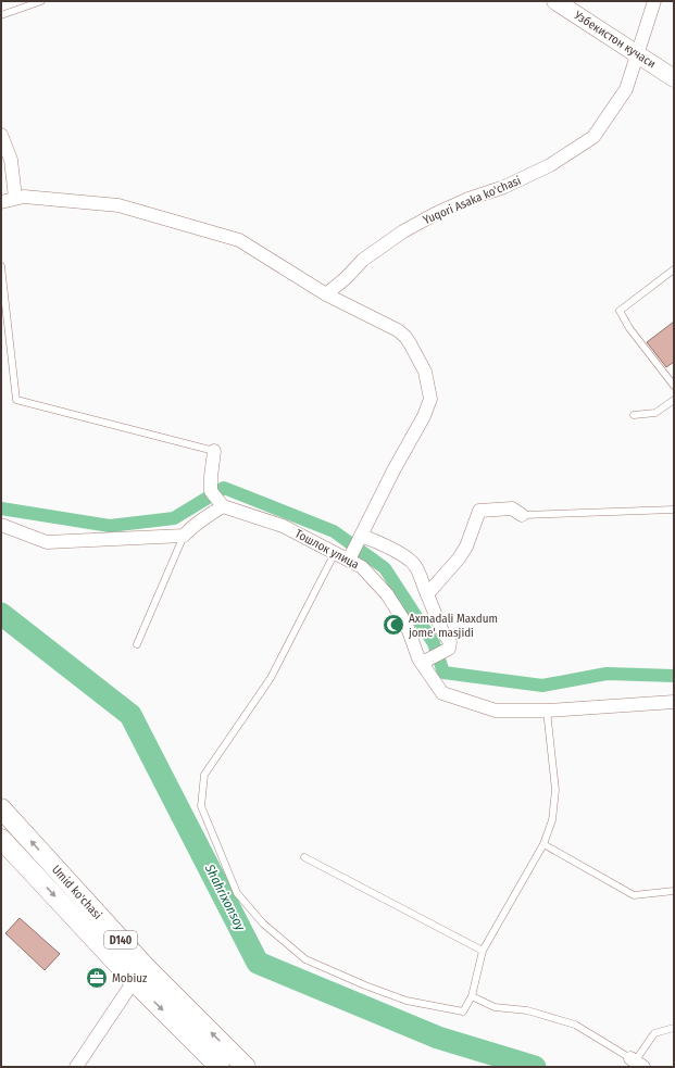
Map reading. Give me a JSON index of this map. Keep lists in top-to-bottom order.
{
  "streets": {
    "main road": ["Umid ko'chasi", "D140"],
    "street": ["Узбекистон кучаси", "Yuqori Asaka ko'chasi", "Тошлок улица"]
  },
  "crossings": [
    ["Узбекистон кучаси", "Yuqori Asaka ko'chasi"]
  ],
  "water": ["Shahrixonsoy"],
  "places": {
    "mosque": ["Axmadali Maxdum jome' masjidi"],
    "office": ["Mobiuz"]
  }
}
